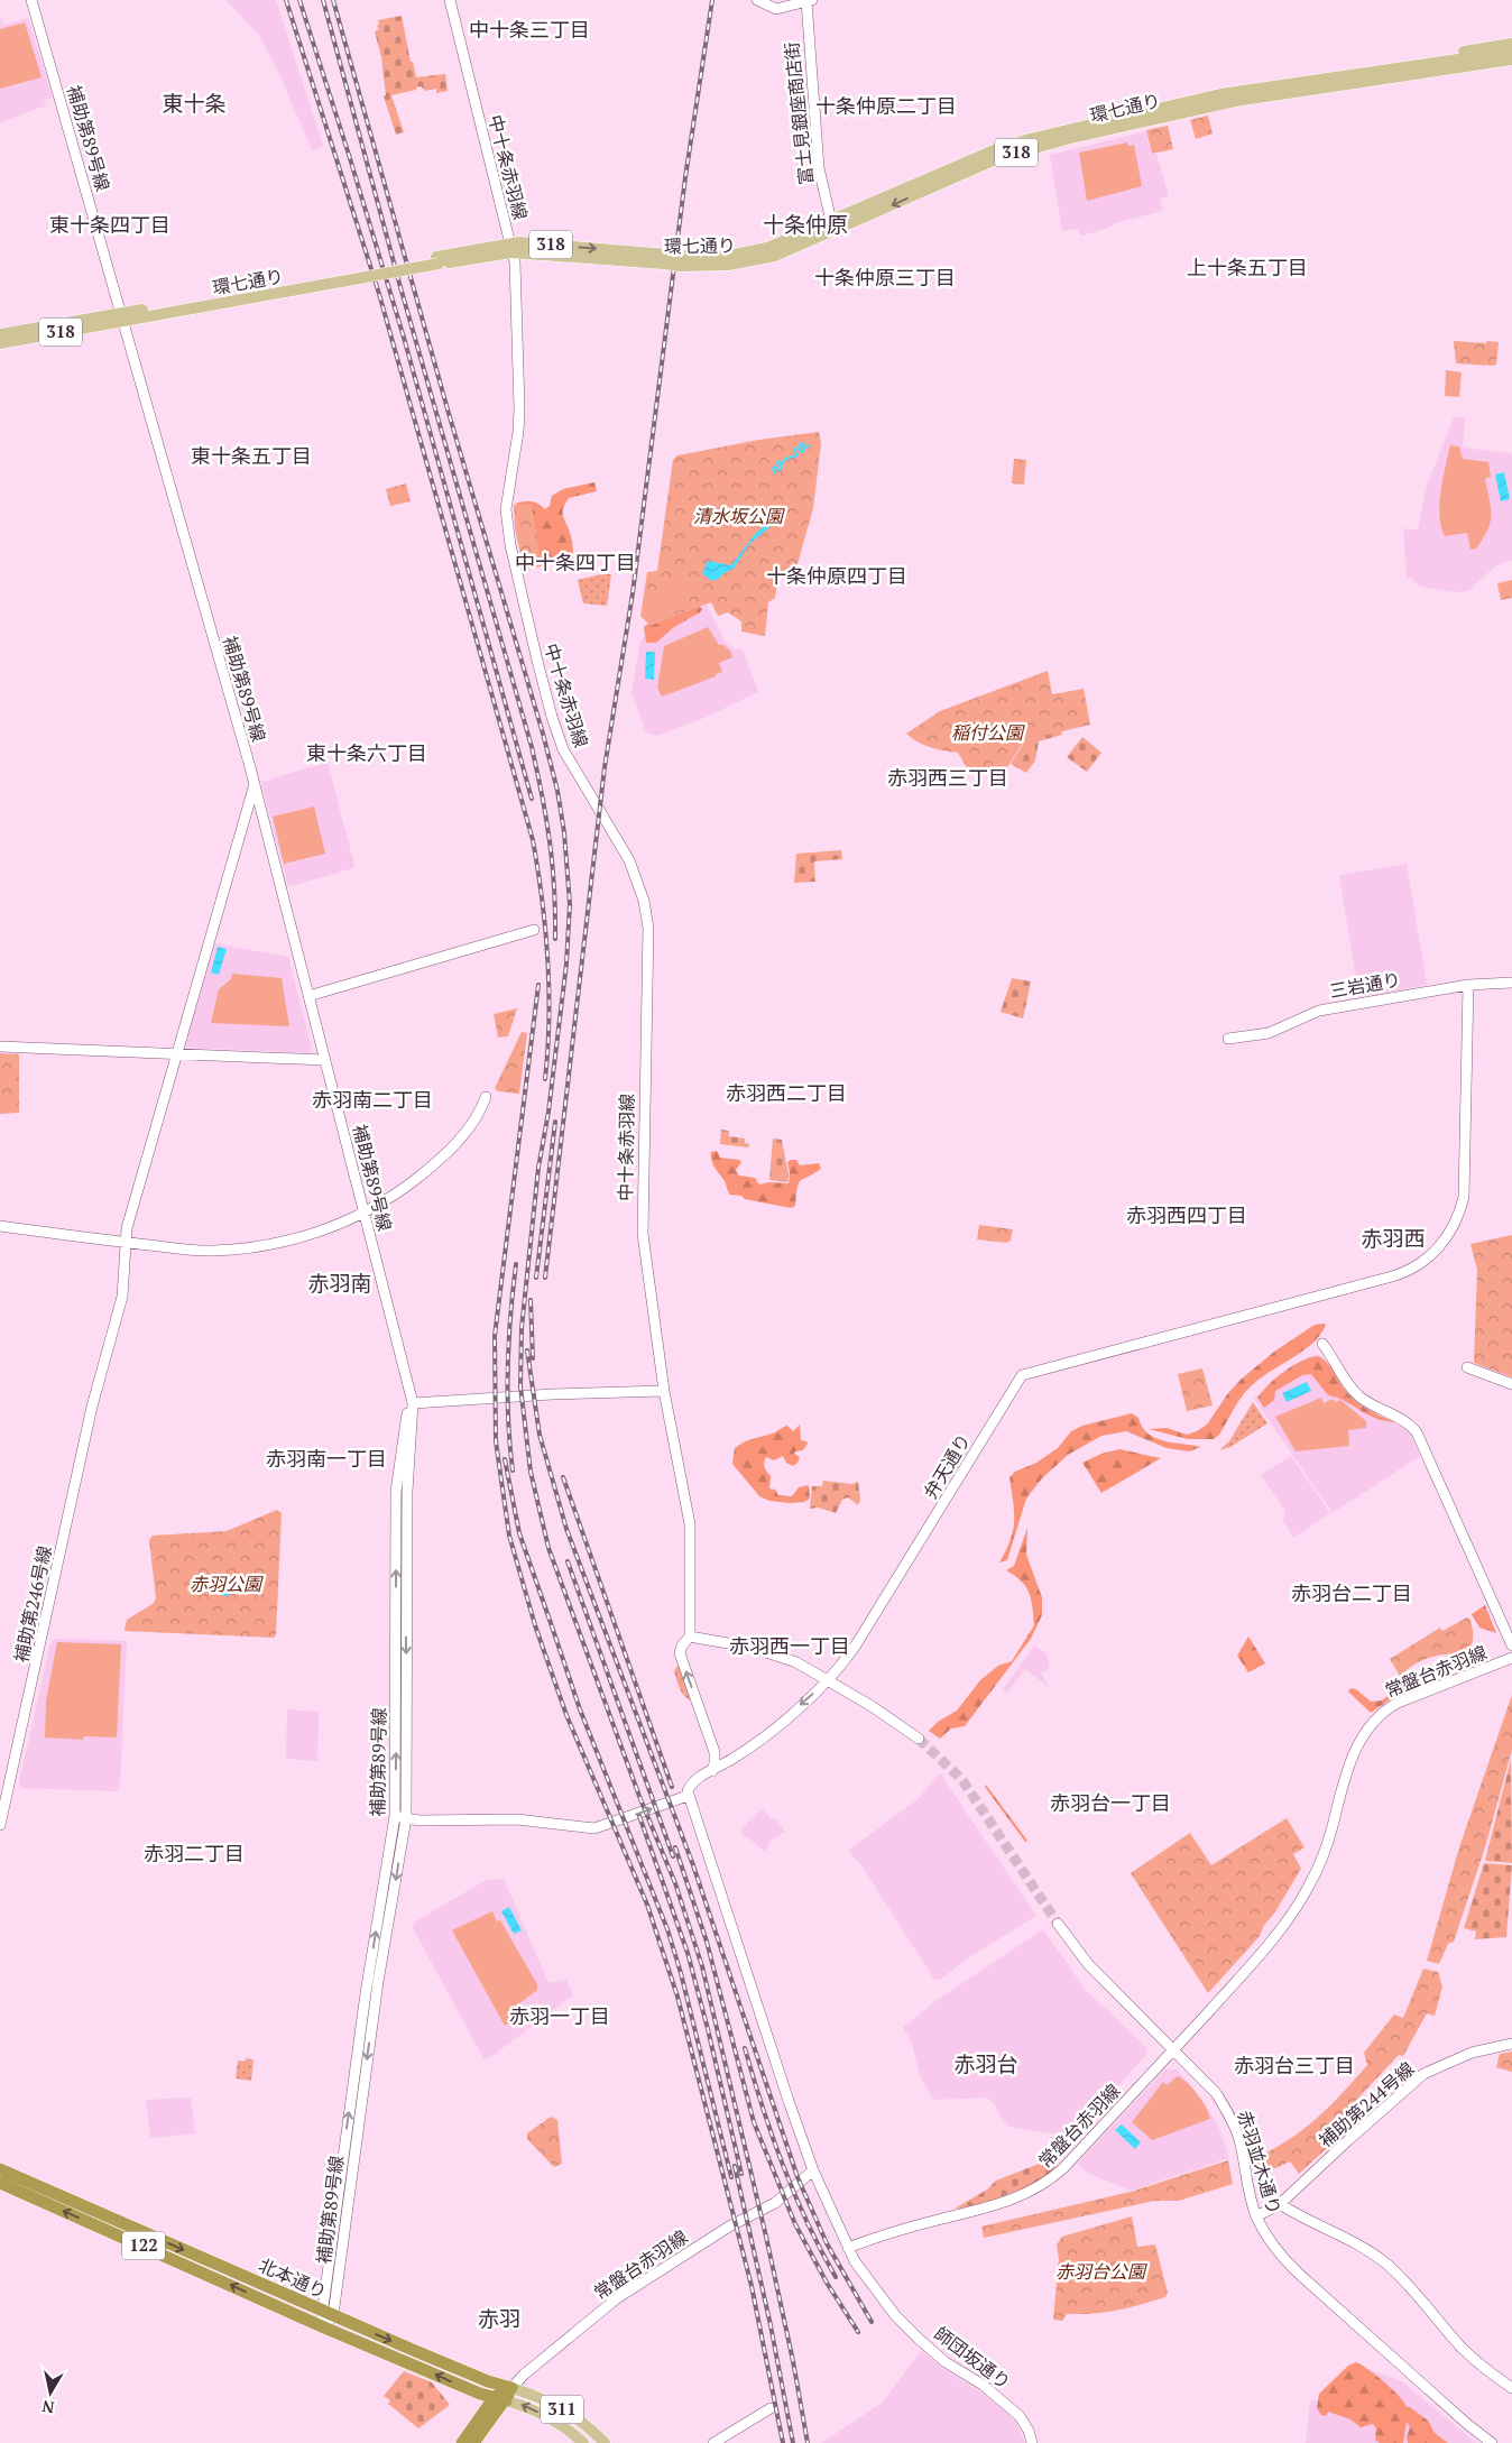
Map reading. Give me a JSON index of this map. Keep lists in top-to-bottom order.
{
  "streets": {
    "highway": ["122", "北本通り"],
    "main road": ["環七通り", "318", "311"],
    "street": [
      "富士見銀座商店街",
      "補助第89号線",
      "中十条赤羽線",
      "三岩通り",
      "弁天通り",
      "補助第246号線",
      "常盤台赤羽線",
      "補助第244号線",
      "赤羽並木通り",
      "師団坂通り"
    ]
  },
  "crossings": [
    ["環七通り", "富士見銀座商店街"],
    ["環七通り", "補助第89号線"],
    ["環七通り", "中十条赤羽線"],
    ["補助第89号線", "補助第246号線"],
    ["補助第89号線", "北本通り"],
    ["中十条赤羽線", "弁天通り"],
    ["三岩通り", "弁天通り"],
    ["常盤台赤羽線", "赤羽並木通り"],
    ["常盤台赤羽線", "北本通り"],
    ["常盤台赤羽線", "師団坂通り"],
    ["常盤台赤羽線", "311"],
    ["補助第244号線", "赤羽並木通り"],
    ["北本通り", "311"]
  ],
  "districts": [
    "中十条三丁目",
    "東十条",
    "十条仲原二丁目",
    "十条仲原",
    "東十条四丁目",
    "上十条五丁目",
    "十条仲原三丁目",
    "東十条五丁目",
    "中十条四丁目",
    "十条仲原四丁目",
    "東十条六丁目",
    "赤羽西三丁目",
    "赤羽西二丁目",
    "赤羽南二丁目",
    "赤羽西四丁目",
    "赤羽西",
    "赤羽南",
    "赤羽南一丁目",
    "赤羽台二丁目",
    "赤羽西一丁目",
    "赤羽台一丁目",
    "赤羽二丁目",
    "赤羽一丁目",
    "赤羽台",
    "赤羽台三丁目",
    "赤羽"
  ],
  "parks": [
    "清水坂公園",
    "稲付公園",
    "赤羽公園",
    "赤羽台公園"
  ],
  "north": "bottom"
}
